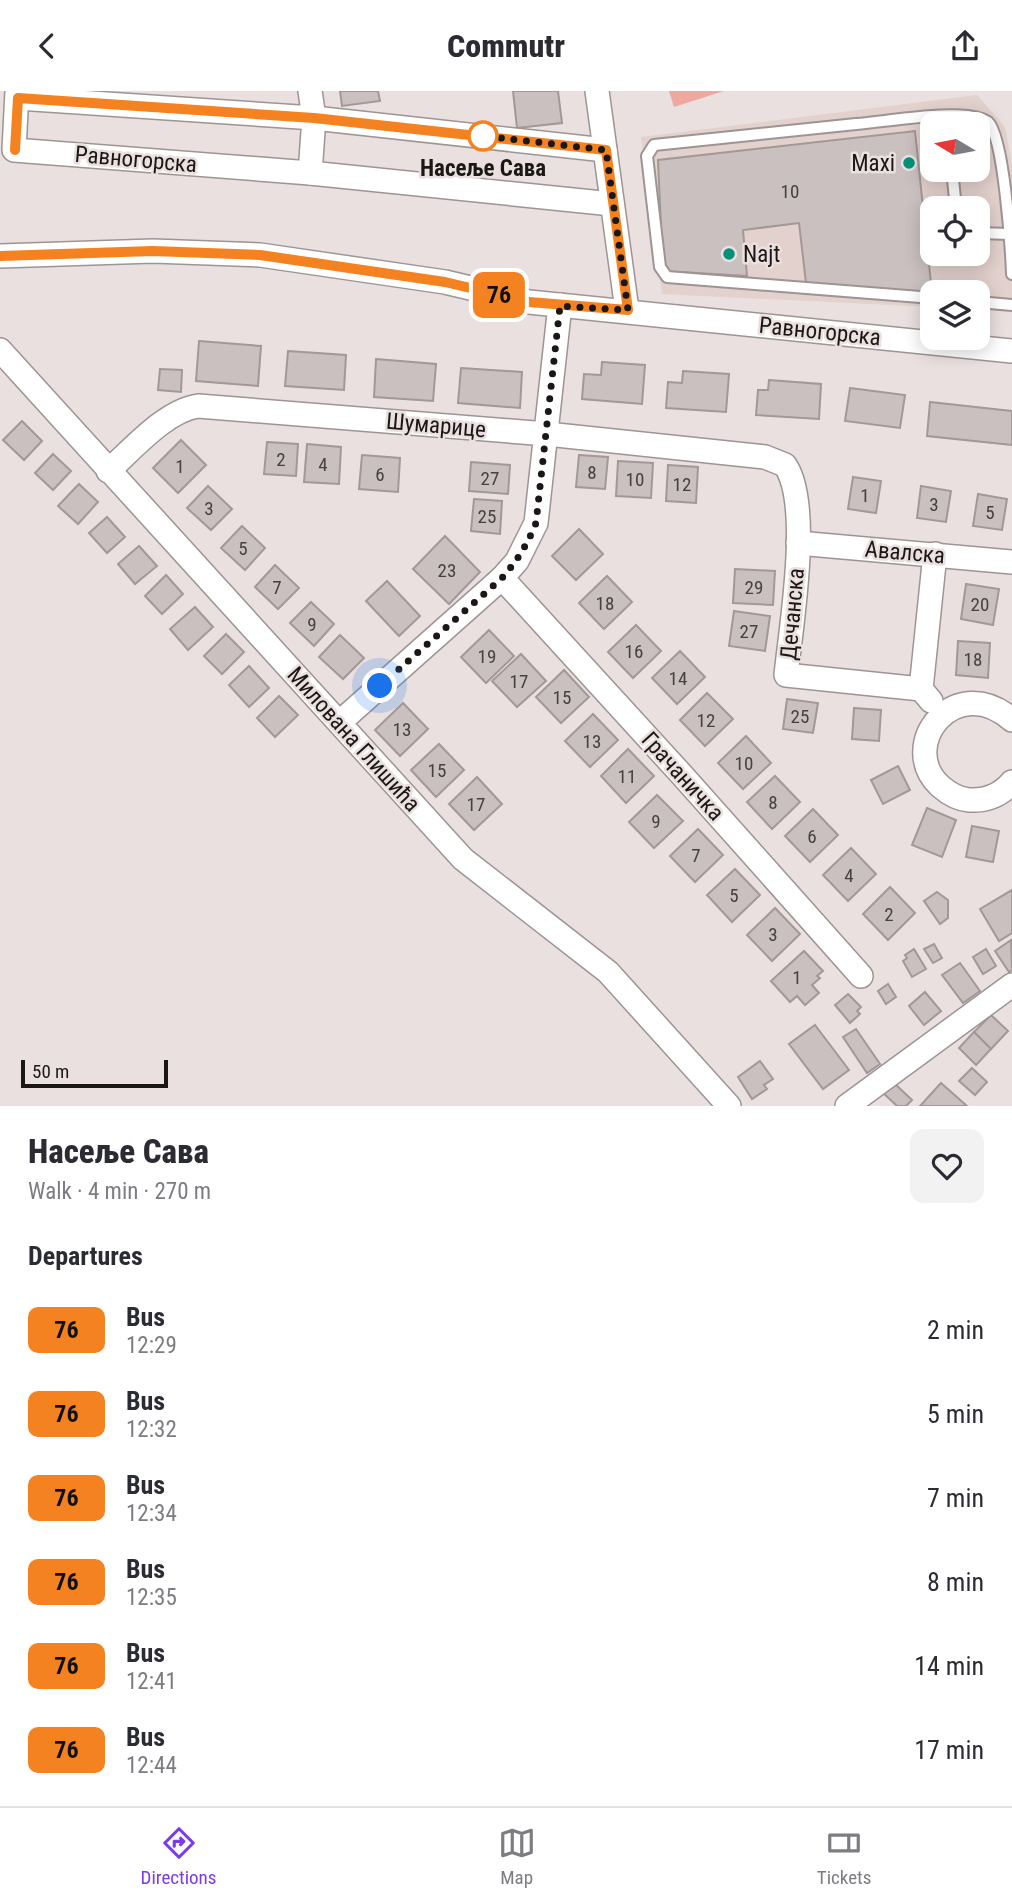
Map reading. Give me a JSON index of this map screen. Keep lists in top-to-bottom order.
{
  "streets": {
    "street": [
      "Равногорска",
      "Шумарице",
      "Авалска",
      "Дечанска",
      "Милована Глишића",
      "Грачаничка"
    ]
  },
  "crossings": [
    ["Шумарице", "Авалска"],
    ["Шумарице", "Дечанска"],
    ["Шумарице", "Милована Глишића"],
    ["Авалска", "Дечанска"]
  ],
  "places": ["Насеље Сава", "Maxi", "Najt"],
  "lines": ["bus line 76"],
  "house_numbers": [
    "10",
    "2",
    "4",
    "1",
    "8",
    "6",
    "27",
    "10",
    "12",
    "1",
    "3",
    "3",
    "5",
    "25",
    "5",
    "23",
    "7",
    "29",
    "18",
    "20",
    "9",
    "27",
    "16",
    "19",
    "18",
    "14",
    "17",
    "15",
    "25",
    "12",
    "13",
    "13",
    "10",
    "15",
    "11",
    "8",
    "17",
    "9",
    "6",
    "7",
    "4",
    "5",
    "2",
    "3",
    "1"
  ],
  "scale_bar": "50 m",
  "north": "left",
  "page": {
    "header": "Commutr",
    "on_map": "76",
    "scale": "50 m",
    "heading": [
      ["Насеље Сава", "Walk · 4 min · 270 m"],
      "Departures"
    ],
    "list": [
      {
        "mark": "76",
        "name": "Bus",
        "note": "12:29",
        "value": "2 min"
      },
      {
        "mark": "76",
        "name": "Bus",
        "note": "12:32",
        "value": "5 min"
      },
      {
        "mark": "76",
        "name": "Bus",
        "note": "12:34",
        "value": "7 min"
      },
      {
        "mark": "76",
        "name": "Bus",
        "note": "12:35",
        "value": "8 min"
      },
      {
        "mark": "76",
        "name": "Bus",
        "note": "12:41",
        "value": "14 min"
      },
      {
        "mark": "76",
        "name": "Bus",
        "note": "12:44",
        "value": "17 min"
      }
    ],
    "tabs": ["Directions", "Map", "Tickets"]
  }
}
